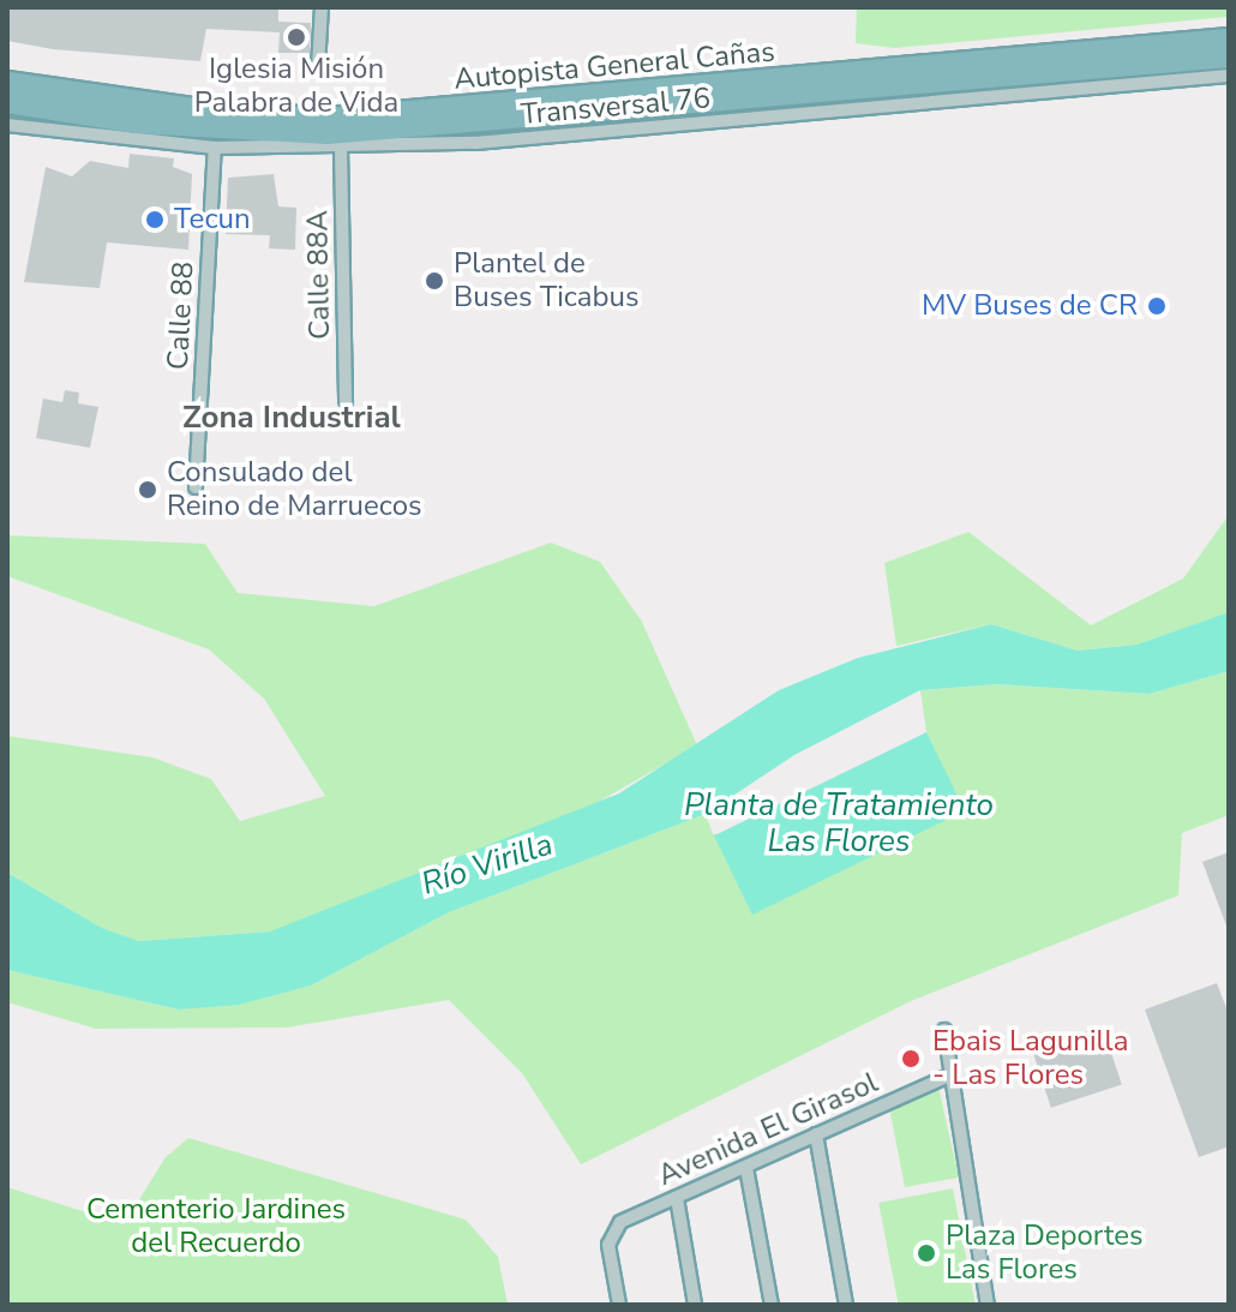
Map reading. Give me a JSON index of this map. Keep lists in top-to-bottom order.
{
  "streets": {
    "highway": ["Autopista General Cañas"],
    "street": [
      "Transversal 76",
      "Calle 88A",
      "Calle 88",
      "Avenida El Girasol"
    ]
  },
  "crossings": [
    ["Transversal 76", "Calle 88A"],
    ["Transversal 76", "Calle 88"]
  ],
  "districts": ["Zona Industrial"],
  "water": ["Planta de Tratamiento Las Flores", "Río Virilla"],
  "parks": ["Cementerio Jardines del Recuerdo"],
  "places": [
    "Iglesia Misión Palabra de Vida",
    "Tecun",
    "Plantel de Buses Ticabus",
    "MV Buses de CR",
    "Consulado del Reino de Marruecos",
    "Ebais Lagunilla - Las Flores",
    "Plaza Deportes Las Flores"
  ]
}
